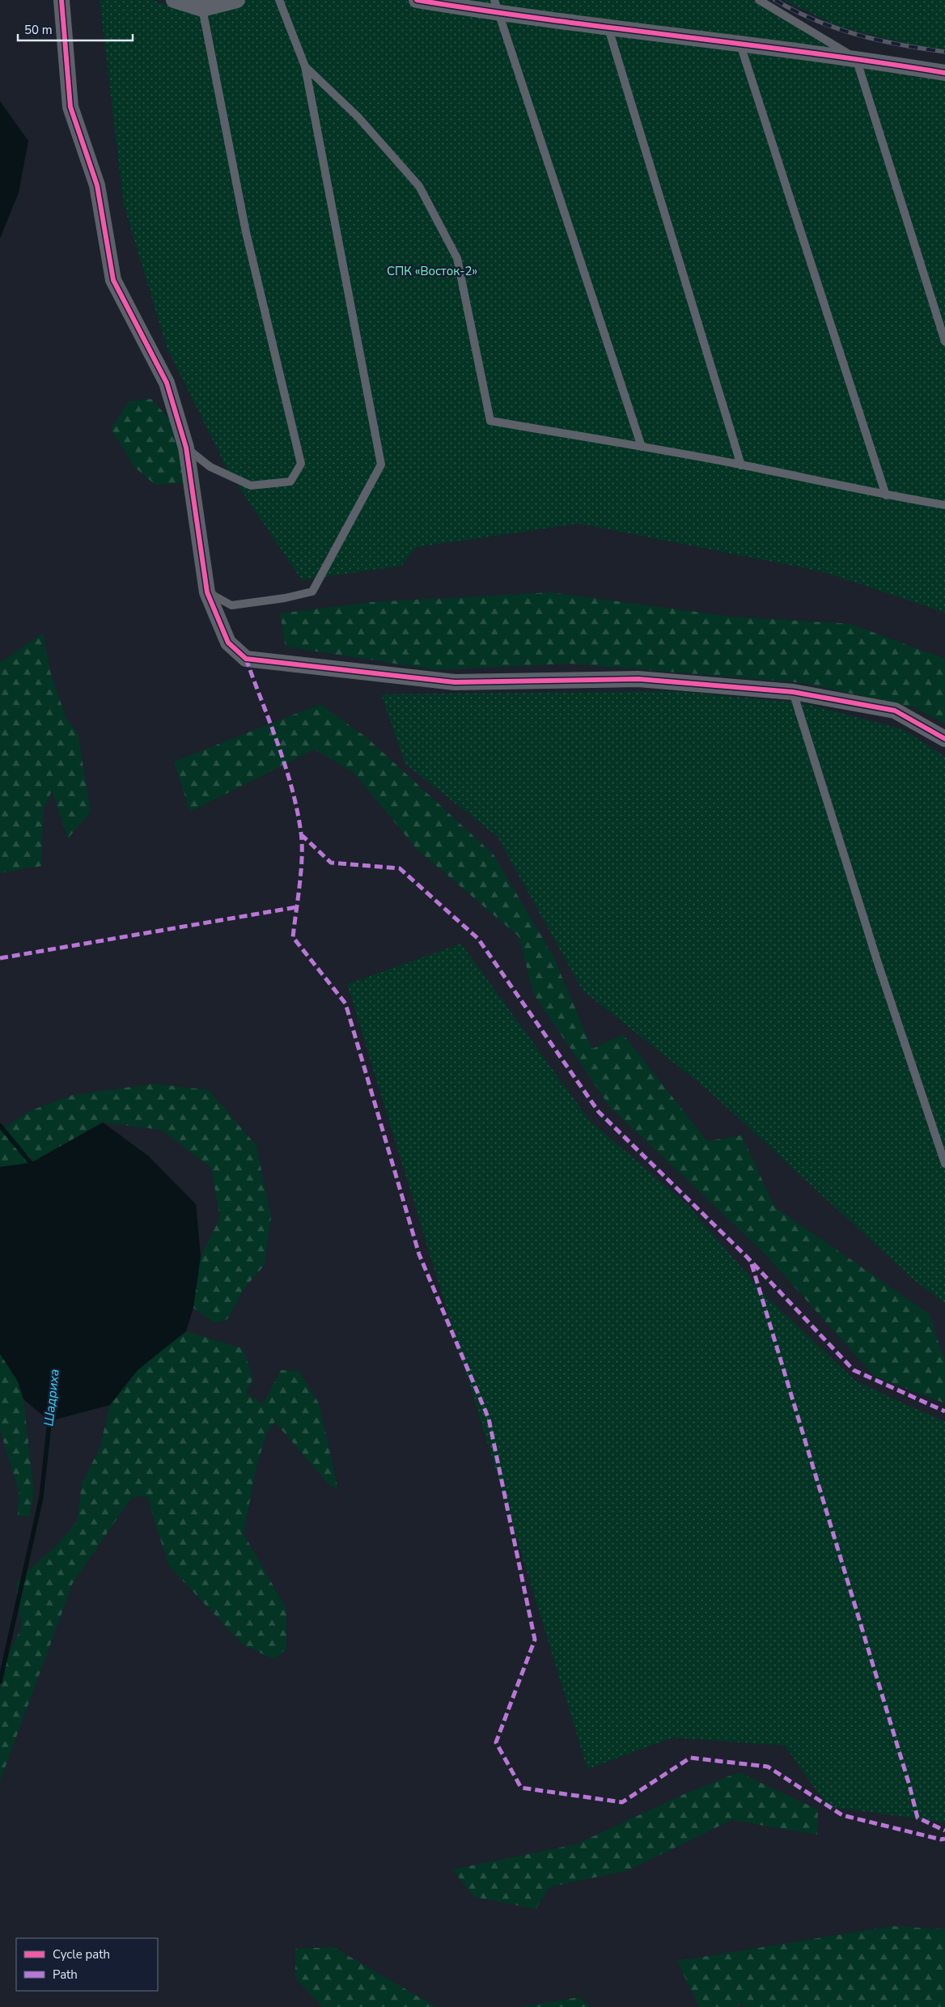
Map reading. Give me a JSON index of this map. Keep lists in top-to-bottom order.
{
  "water": ["Шадриха"],
  "parks": ["СПК «Восток-2»"],
  "legend": ["Cycle path", "Path"],
  "scale_bar": "50 m"
}
